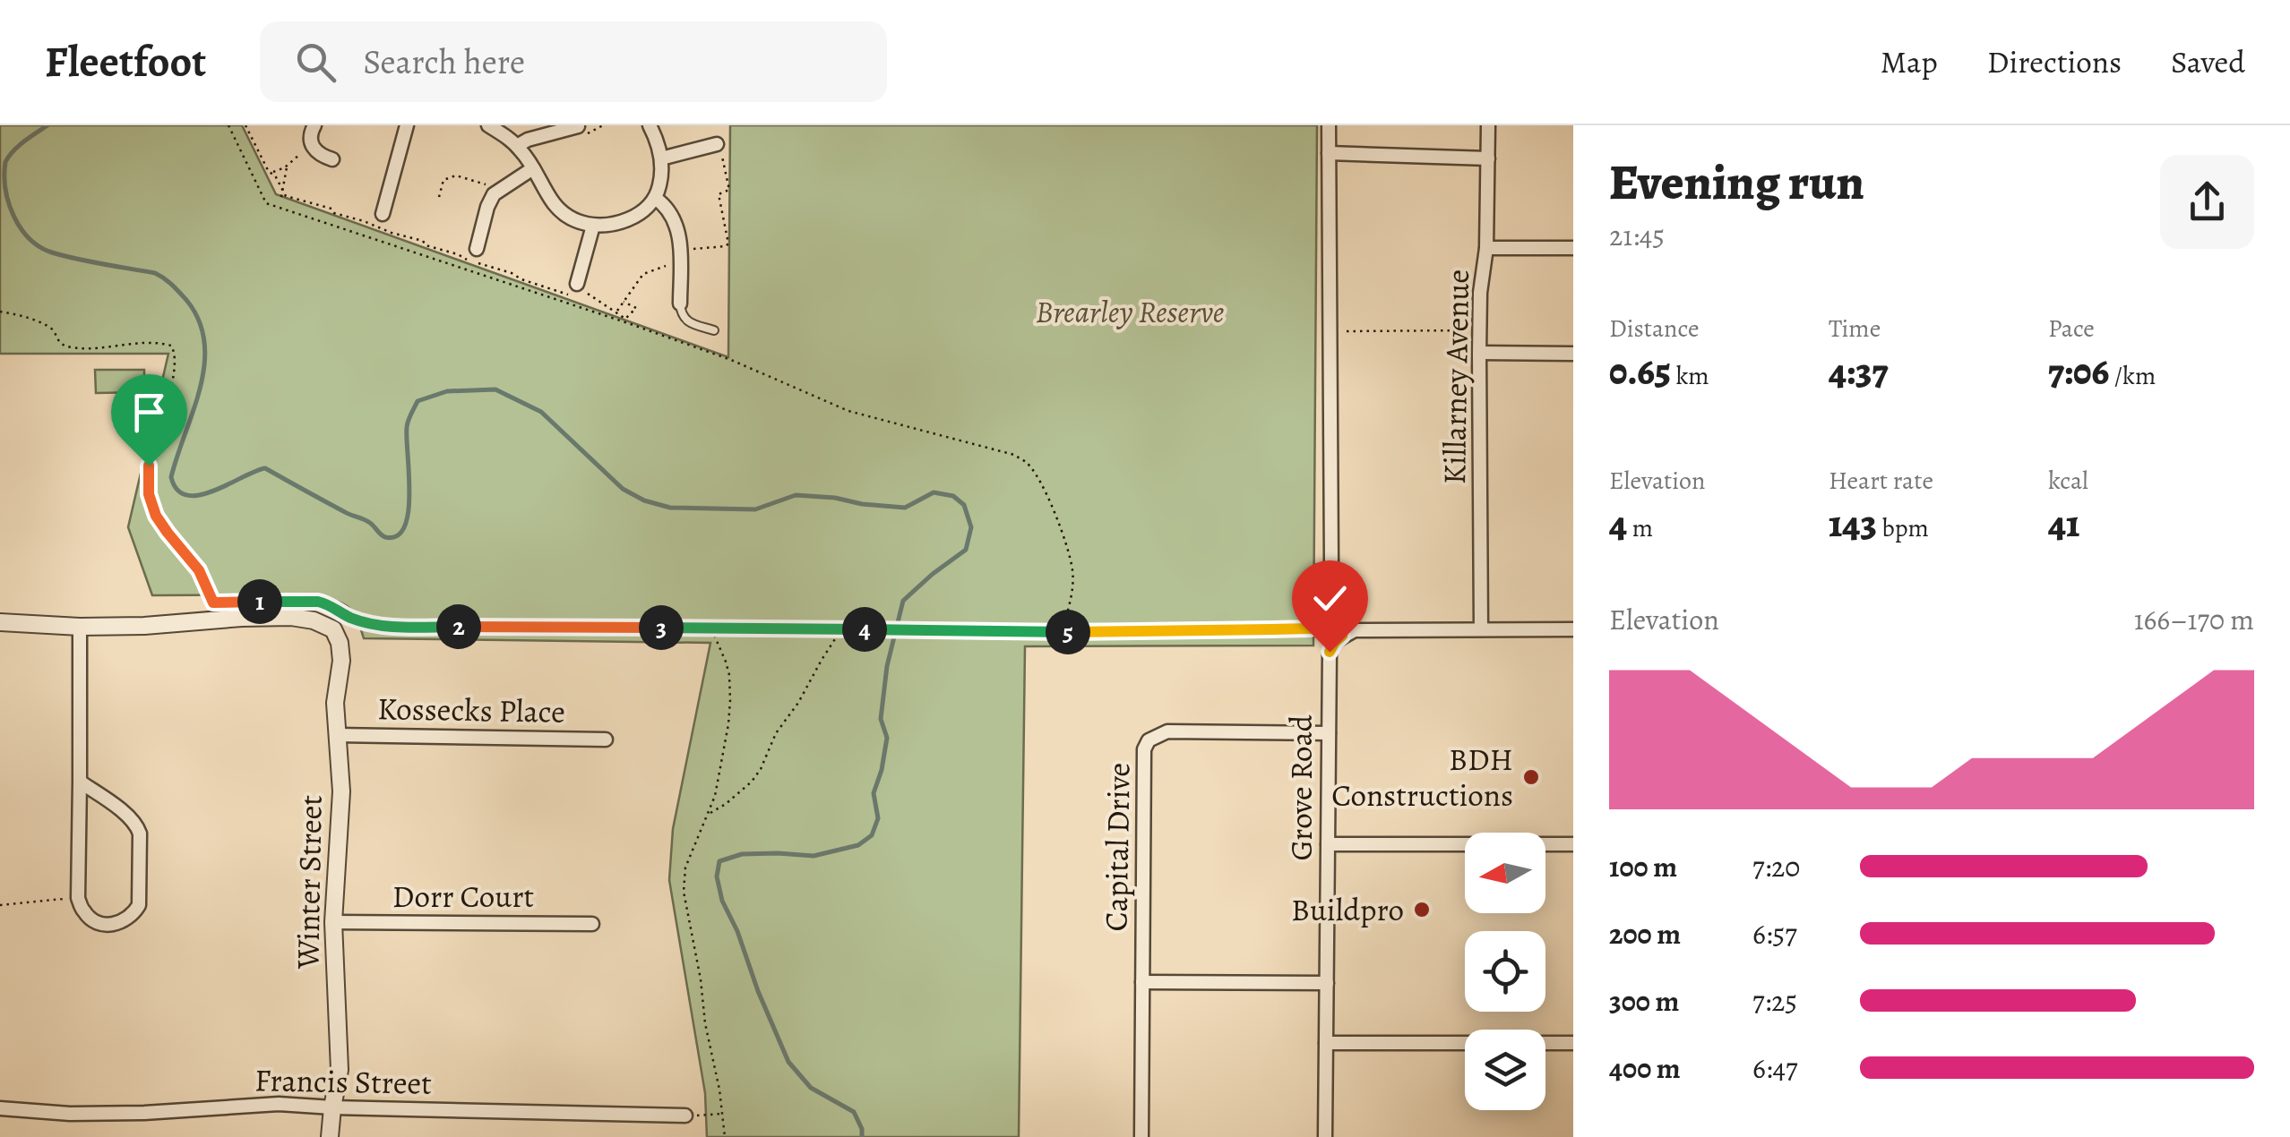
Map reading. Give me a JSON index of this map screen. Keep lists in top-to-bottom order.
{
  "streets": {
    "street": [
      "Killarney Avenue",
      "Kossecks Place",
      "Grove Road",
      "Capital Drive",
      "Winter Street",
      "Dorr Court",
      "Francis Street"
    ]
  },
  "crossings": [
    ["Kossecks Place", "Winter Street"],
    ["Grove Road", "Capital Drive"],
    ["Winter Street", "Dorr Court"],
    ["Winter Street", "Francis Street"]
  ],
  "parks": ["Brearley Reserve"],
  "places": ["BDH Constructions", "Buildpro"],
  "north": "left",
  "page": {
    "header": "Fleetfoot",
    "search": "Search here",
    "nav": ["Map", "Directions", "Saved"],
    "heading": ["Evening run", "21:45"],
    "stats": [
      ["Distance", "0.65 km"],
      ["Time", "4:37"],
      ["Pace", "7:06 /km"],
      ["Elevation", "4 m"],
      ["Heart rate", "143 bpm"],
      ["kcal", "41"]
    ],
    "pins": [
      "1",
      "2",
      "3",
      "4",
      "5"
    ],
    "chart": ["Elevation", "166–170 m"],
    "list": [
      {
        "name": "100 m",
        "note": "7:20"
      },
      {
        "name": "200 m",
        "note": "6:57"
      },
      {
        "name": "300 m",
        "note": "7:25"
      },
      {
        "name": "400 m",
        "note": "6:47"
      }
    ]
  }
}
